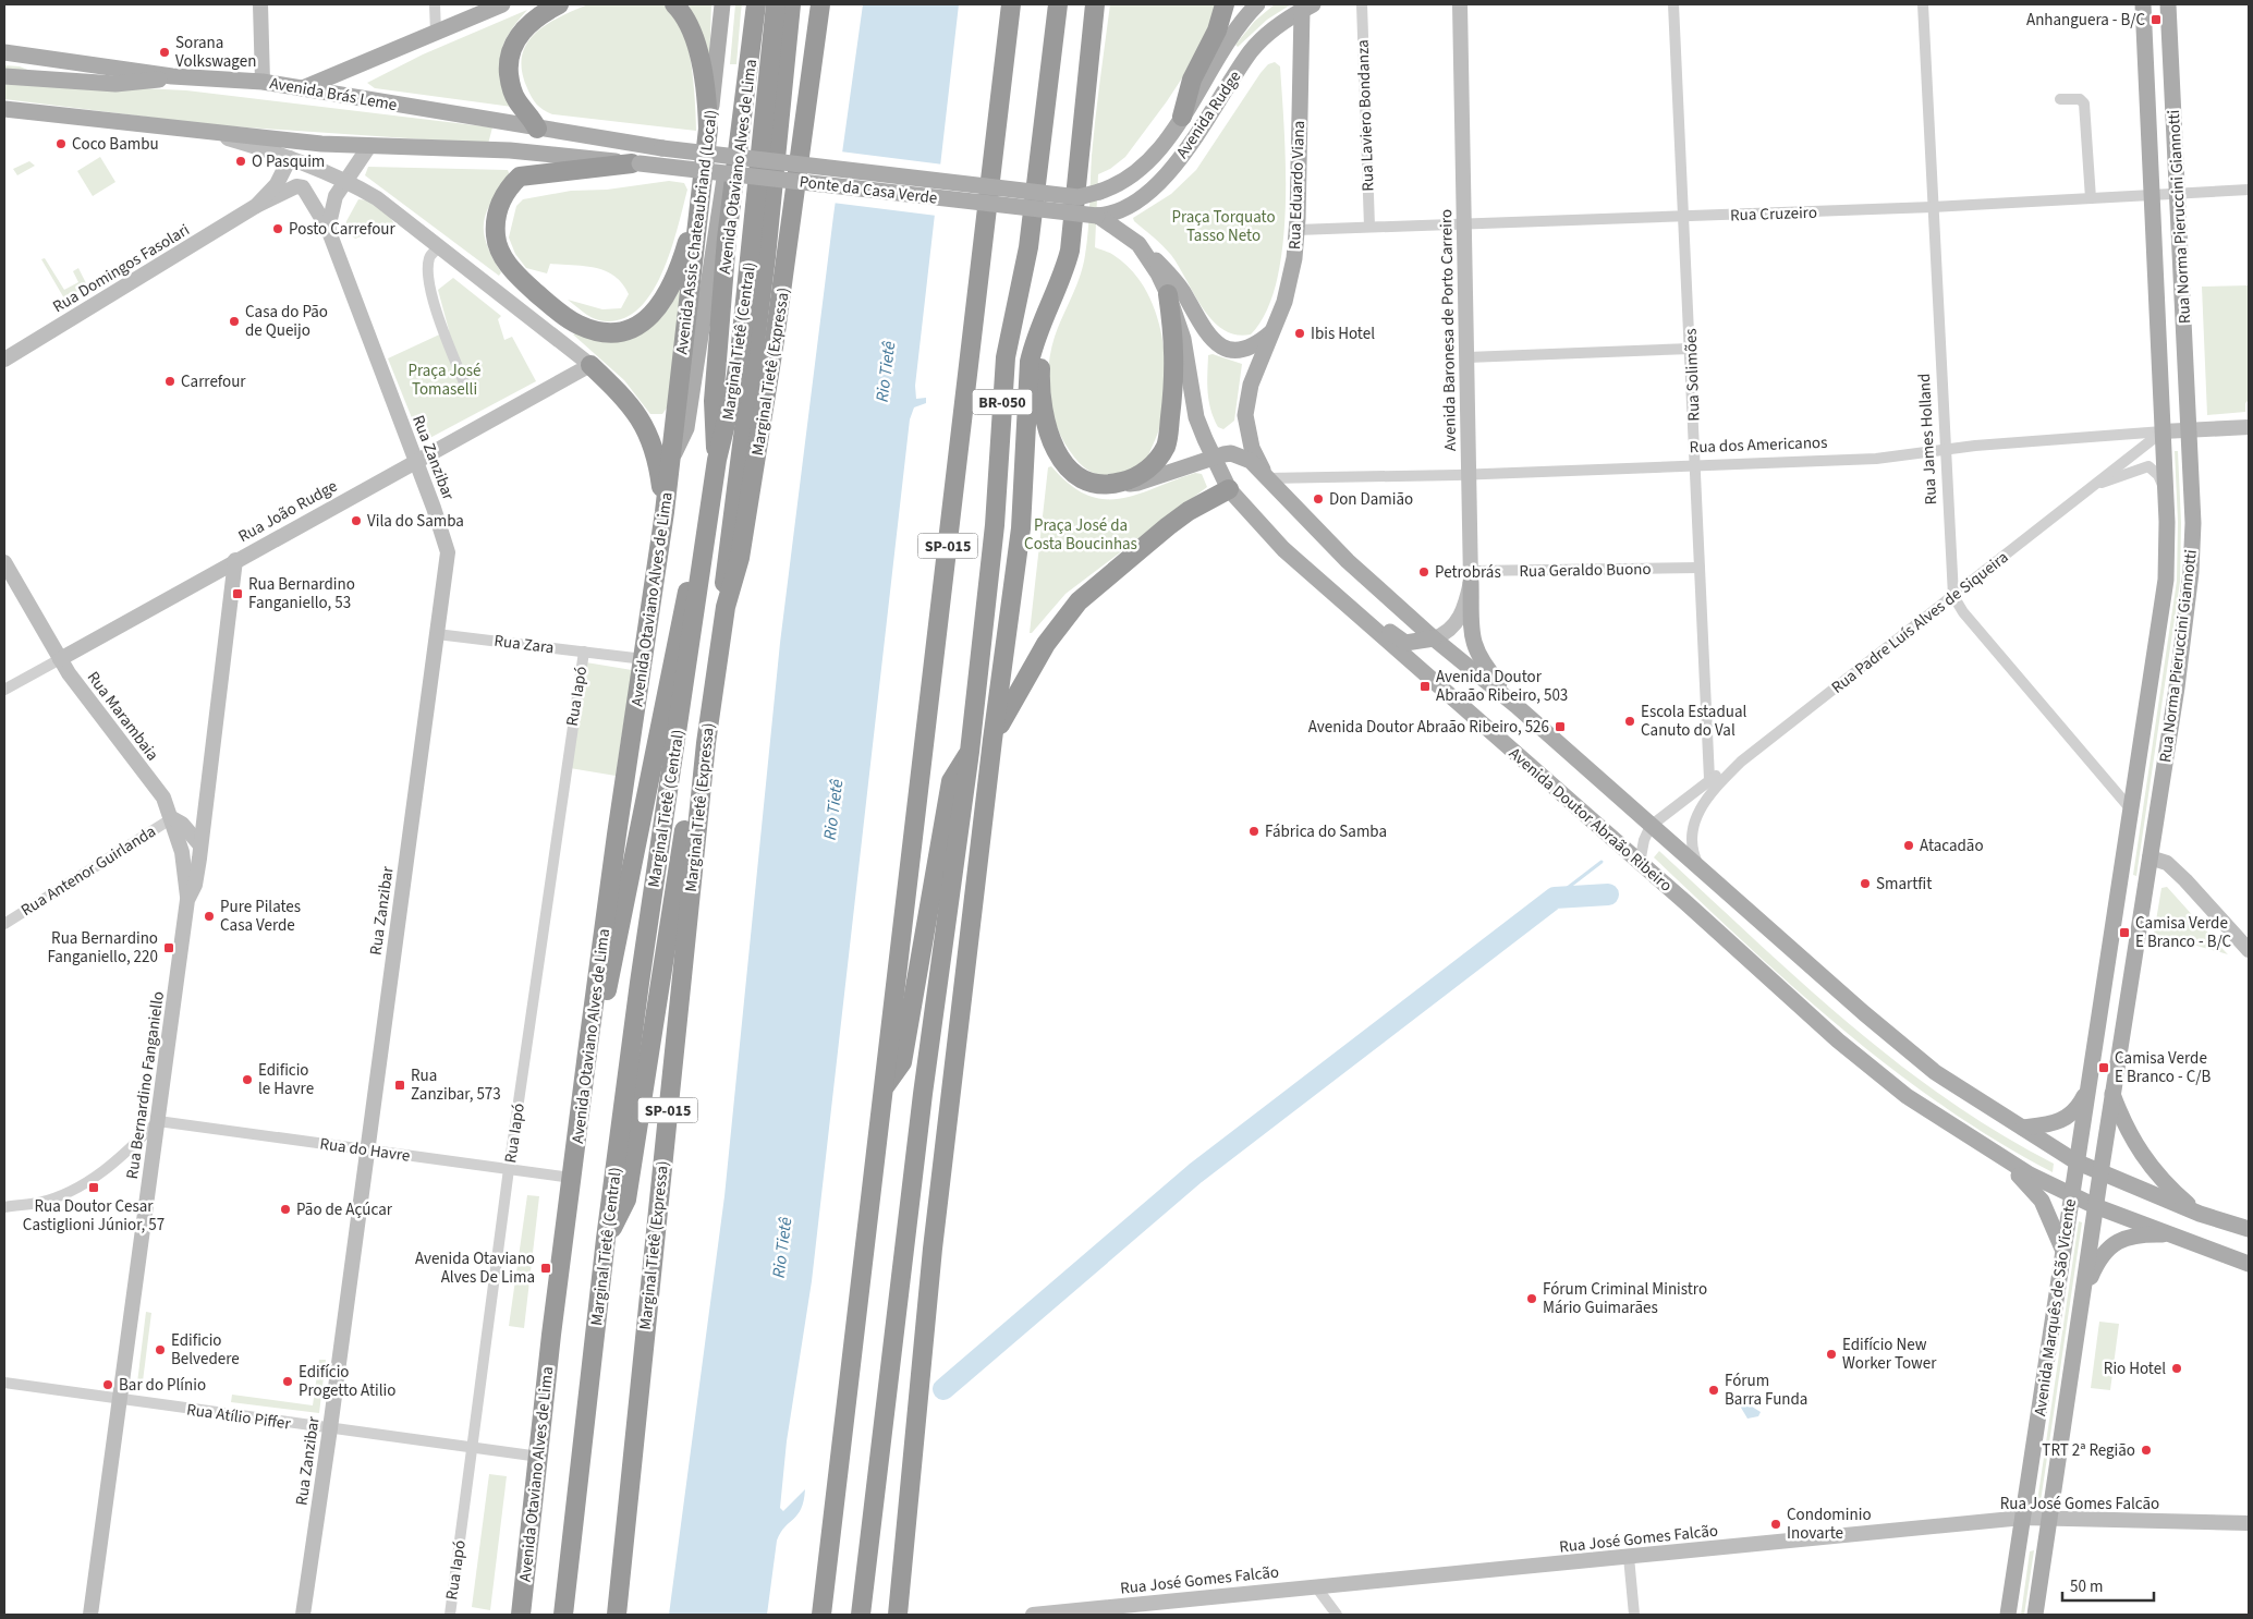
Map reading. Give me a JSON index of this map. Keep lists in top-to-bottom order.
{
  "streets": {
    "highway": [
      "Avenida Otaviano Alves de Lima",
      "Avenida Assis Chateaubriand (Local)",
      "Marginal Tietê (Central)",
      "Marginal Tietê (Expressa)",
      "BR-050",
      "SP-015"
    ],
    "main road": [
      "Avenida Brás Leme",
      "Avenida Rudge",
      "Rua Eduardo Viana",
      "Ponte da Casa Verde",
      "Rua Norma Pieruccini Giannotti",
      "Avenida Doutor Abraão Ribeiro",
      "Avenida Marquês de São Vicente"
    ],
    "street": [
      "Rua Laviero Bondanza",
      "Rua Cruzeiro",
      "Rua Domingos Fasolari",
      "Avenida Baronesa de Porto Carreiro",
      "Rua Solimões",
      "Rua James Holland",
      "Rua dos Americanos",
      "Rua Zanzibar",
      "Rua João Rudge",
      "Rua Geraldo Buono",
      "Rua Padre Luís Alves de Siqueira",
      "Rua Zara",
      "Rua Iapó",
      "Rua Marambaia",
      "Rua Antenor Guirlanda",
      "Rua Bernardino Fanganiello",
      "Rua do Havre",
      "Rua Atílio Piffer",
      "Rua José Gomes Falcão"
    ]
  },
  "crossings": [
    ["Avenida Brás Leme", "Ponte da Casa Verde"],
    ["Avenida Rudge", "Rua Eduardo Viana"],
    ["Avenida Rudge", "Ponte da Casa Verde"],
    ["Avenida Rudge", "Avenida Doutor Abraão Ribeiro"],
    ["Rua Laviero Bondanza", "Rua Cruzeiro"],
    ["Avenida Otaviano Alves de Lima", "Avenida Assis Chateaubriand (Local)"],
    ["Avenida Otaviano Alves de Lima", "Marginal Tietê (Central)"],
    ["Avenida Otaviano Alves de Lima", "Rua Zara"],
    ["Avenida Otaviano Alves de Lima", "Rua do Havre"],
    ["Avenida Otaviano Alves de Lima", "Rua Atílio Piffer"],
    ["Rua Eduardo Viana", "Rua Cruzeiro"],
    ["Rua Eduardo Viana", "Rua dos Americanos"],
    ["Rua Eduardo Viana", "Avenida Doutor Abraão Ribeiro"],
    ["Ponte da Casa Verde", "Avenida Doutor Abraão Ribeiro"],
    ["Rua Cruzeiro", "Rua Norma Pieruccini Giannotti"],
    ["Rua Cruzeiro", "Avenida Baronesa de Porto Carreiro"],
    ["Rua Cruzeiro", "Rua Solimões"],
    ["Rua Cruzeiro", "Rua James Holland"],
    ["Rua Norma Pieruccini Giannotti", "Rua dos Americanos"],
    ["Rua Norma Pieruccini Giannotti", "Rua Padre Luís Alves de Siqueira"],
    ["Rua Norma Pieruccini Giannotti", "Avenida Doutor Abraão Ribeiro"],
    ["Rua Norma Pieruccini Giannotti", "Avenida Marquês de São Vicente"],
    ["Rua Domingos Fasolari", "Rua Zanzibar"],
    ["Avenida Baronesa de Porto Carreiro", "Rua dos Americanos"],
    ["Avenida Baronesa de Porto Carreiro", "Rua Geraldo Buono"],
    ["Avenida Baronesa de Porto Carreiro", "Avenida Doutor Abraão Ribeiro"],
    ["Marginal Tietê (Expressa)", "SP-015"],
    ["Rua Solimões", "Rua dos Americanos"],
    ["Rua Solimões", "Rua Geraldo Buono"],
    ["Rua Solimões", "Rua Padre Luís Alves de Siqueira"],
    ["Rua James Holland", "Rua dos Americanos"],
    ["Rua James Holland", "Rua Padre Luís Alves de Siqueira"],
    ["Rua dos Americanos", "Rua Padre Luís Alves de Siqueira"],
    ["Rua dos Americanos", "Avenida Doutor Abraão Ribeiro"],
    ["Rua Zanzibar", "Rua João Rudge"],
    ["Rua Zanzibar", "Rua Zara"],
    ["Rua Zanzibar", "Rua do Havre"],
    ["Rua Zanzibar", "Rua Atílio Piffer"],
    ["Rua João Rudge", "Rua Marambaia"],
    ["Rua João Rudge", "Rua Bernardino Fanganiello"],
    ["Rua Padre Luís Alves de Siqueira", "Avenida Doutor Abraão Ribeiro"],
    ["Rua Zara", "Rua Iapó"],
    ["Rua Iapó", "Rua do Havre"],
    ["Rua Iapó", "Rua Atílio Piffer"],
    ["Rua Marambaia", "Rua Antenor Guirlanda"],
    ["Rua Marambaia", "Rua Bernardino Fanganiello"],
    ["Avenida Doutor Abraão Ribeiro", "Avenida Marquês de São Vicente"],
    ["Rua Bernardino Fanganiello", "Rua do Havre"],
    ["Rua Bernardino Fanganiello", "Rua Atílio Piffer"],
    ["Avenida Marquês de São Vicente", "Rua José Gomes Falcão"]
  ],
  "water": ["Rio Tietê"],
  "parks": ["Praça Torquato Tasso Neto", "Praça José Tomaselli", "Praça José da Costa Boucinhas"],
  "places": {
    "transit": [
      "Anhanguera - B/C",
      "Rua Bernardino Fanganiello, 53",
      "Avenida Doutor Abraão Ribeiro, 503",
      "Avenida Doutor Abraão Ribeiro, 526",
      "Camisa Verde E Branco - B/C",
      "Rua Bernardino Fanganiello, 220",
      "Camisa Verde E Branco - C/B",
      "Rua Zanzibar, 573",
      "Rua Doutor Cesar Castiglioni Júnior, 57",
      "Avenida Otaviano Alves De Lima"
    ],
    "other": [
      "Sorana Volkswagen",
      "Coco Bambu",
      "O Pasquim",
      "Posto Carrefour",
      "Casa do Pão de Queijo",
      "Ibis Hotel",
      "Carrefour",
      "Don Damião",
      "Vila do Samba",
      "Petrobrás",
      "Escola Estadual Canuto do Val",
      "Fábrica do Samba",
      "Atacadão",
      "Smartfit",
      "Pure Pilates Casa Verde",
      "Edificio le Havre",
      "Pão de Açúcar",
      "Fórum Criminal Ministro Mário Guimarães",
      "Edificio Belvedere",
      "Edifício New Worker Tower",
      "Rio Hotel",
      "Edifício Progetto Atilio",
      "Bar do Plínio",
      "Fórum Barra Funda",
      "TRT 2ª Região",
      "Condominio Inovarte"
    ]
  },
  "scale_bar": "50 m"
}
